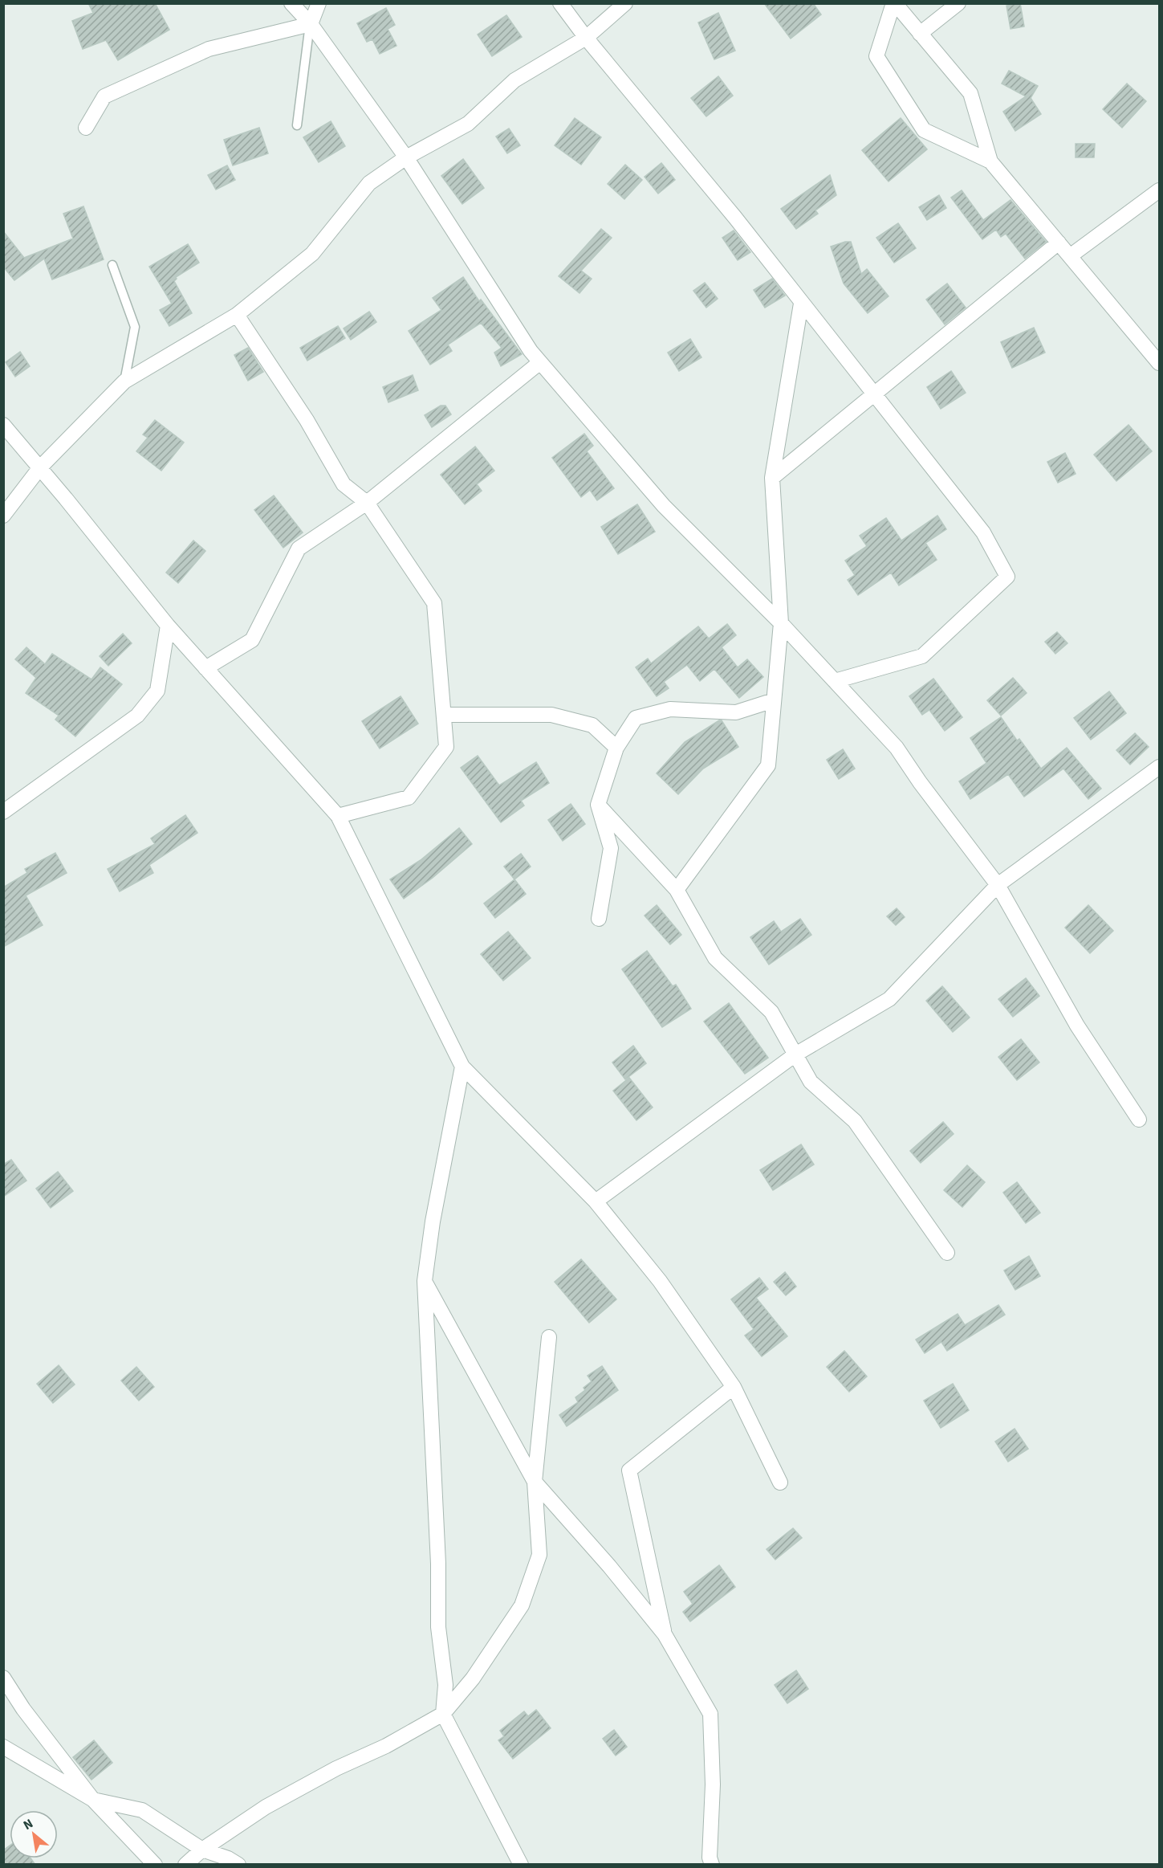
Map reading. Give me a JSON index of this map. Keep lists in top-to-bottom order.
{
  "north": "top left"
}
